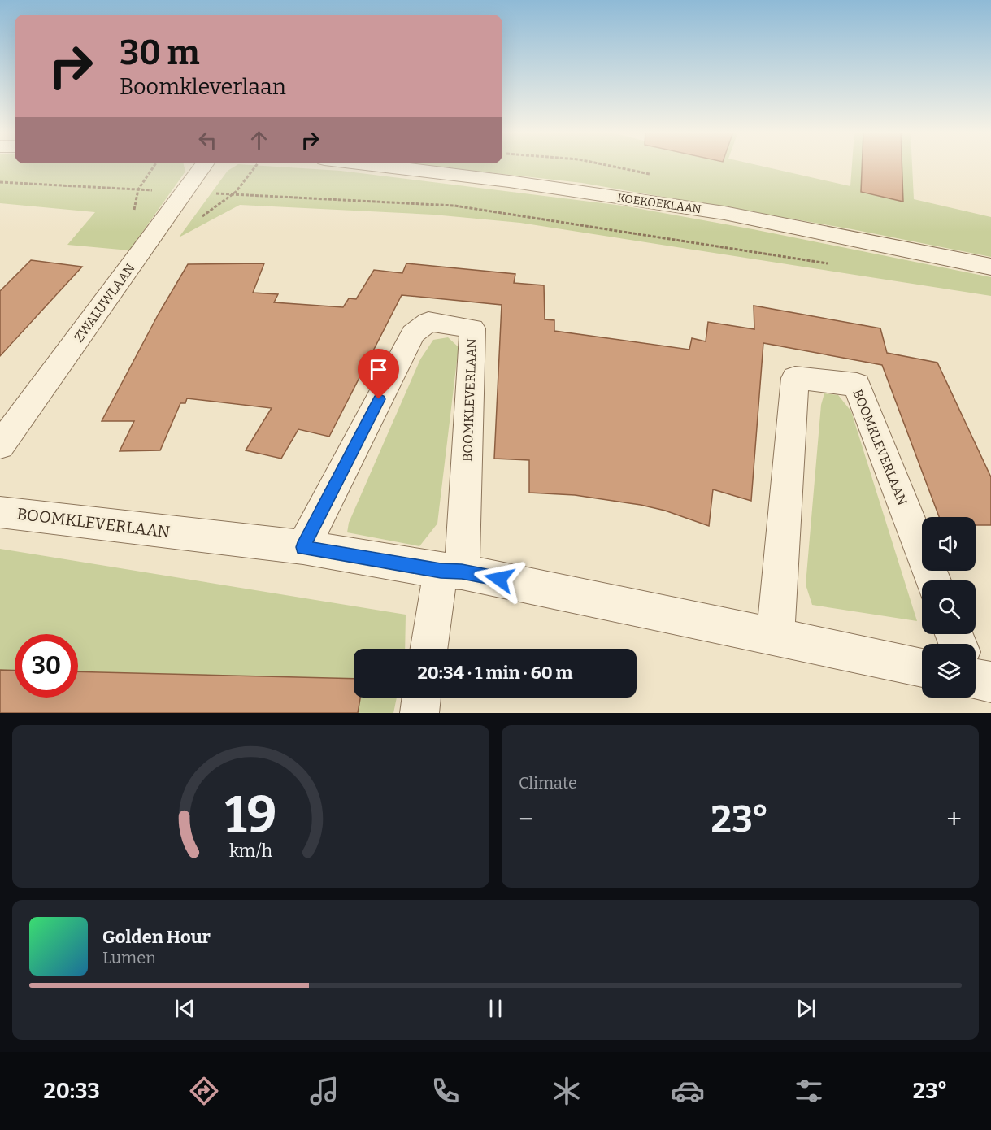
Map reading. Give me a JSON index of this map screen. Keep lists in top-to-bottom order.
{
  "streets": {
    "street": ["KOEKOEKLAAN", "ZWALUWLAAN", "BOOMKLEVERLAAN"]
  },
  "page": {
    "turn": ["30 m", "Boomkleverlaan"],
    "limit": "30",
    "trip": "20:34 · 1 min · 60 m",
    "tile": "Climate",
    "heat": ["−", "23°", "+"],
    "song": ["Golden Hour", "Lumen"],
    "tabs": ["20:33", "23°"],
    "gauge": ["19", "km/h"]
  }
}
